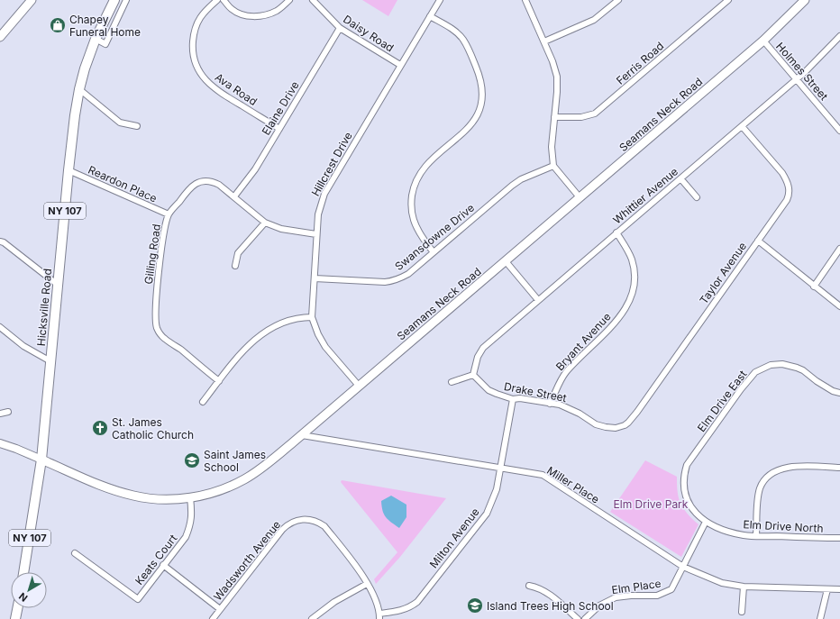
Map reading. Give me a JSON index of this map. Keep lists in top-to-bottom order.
{
  "streets": {
    "main road": ["Seamans Neck Road", "NY 107", "Hicksville Road"],
    "street": [
      "Daisy Road",
      "Ferris Road",
      "Holmes Street",
      "Ava Road",
      "Elaine Drive",
      "Hillcrest Drive",
      "Reardon Place",
      "Whittier Avenue",
      "Swansdowne Drive",
      "Gilling Road",
      "Taylor Avenue",
      "Bryant Avenue",
      "Drake Street",
      "Elm Drive East",
      "Miller Place",
      "Elm Drive North",
      "Milton Avenue",
      "Keats Court",
      "Wadsworth Avenue",
      "Elm Place"
    ]
  },
  "crossings": [
    ["Daisy Road", "Elaine Drive"],
    ["Daisy Road", "Hillcrest Drive"],
    ["Holmes Street", "Seamans Neck Road"],
    ["Holmes Street", "Whittier Avenue"],
    ["Ava Road", "Elaine Drive"],
    ["Elaine Drive", "Gilling Road"],
    ["Seamans Neck Road", "Hillcrest Drive"],
    ["Seamans Neck Road", "Hicksville Road"],
    ["Seamans Neck Road", "Miller Place"],
    ["Seamans Neck Road", "Keats Court"],
    ["Hillcrest Drive", "Swansdowne Drive"],
    ["Hillcrest Drive", "Gilling Road"],
    ["Reardon Place", "Gilling Road"],
    ["Reardon Place", "Hicksville Road"],
    ["Whittier Avenue", "Taylor Avenue"],
    ["Whittier Avenue", "Bryant Avenue"],
    ["Whittier Avenue", "Drake Street"],
    ["Taylor Avenue", "Drake Street"],
    ["Bryant Avenue", "Drake Street"],
    ["Drake Street", "Milton Avenue"],
    ["Elm Drive East", "Elm Drive North"],
    ["Miller Place", "Milton Avenue"],
    ["Miller Place", "Elm Place"],
    ["Milton Avenue", "Wadsworth Avenue"]
  ],
  "parks": ["Elm Drive Park"],
  "places": {
    "shop": ["Chapey Funeral Home"],
    "church": ["St. James Catholic Church"],
    "school or university": ["Saint James School", "Island Trees High School"]
  },
  "north": "bottom left"
}
